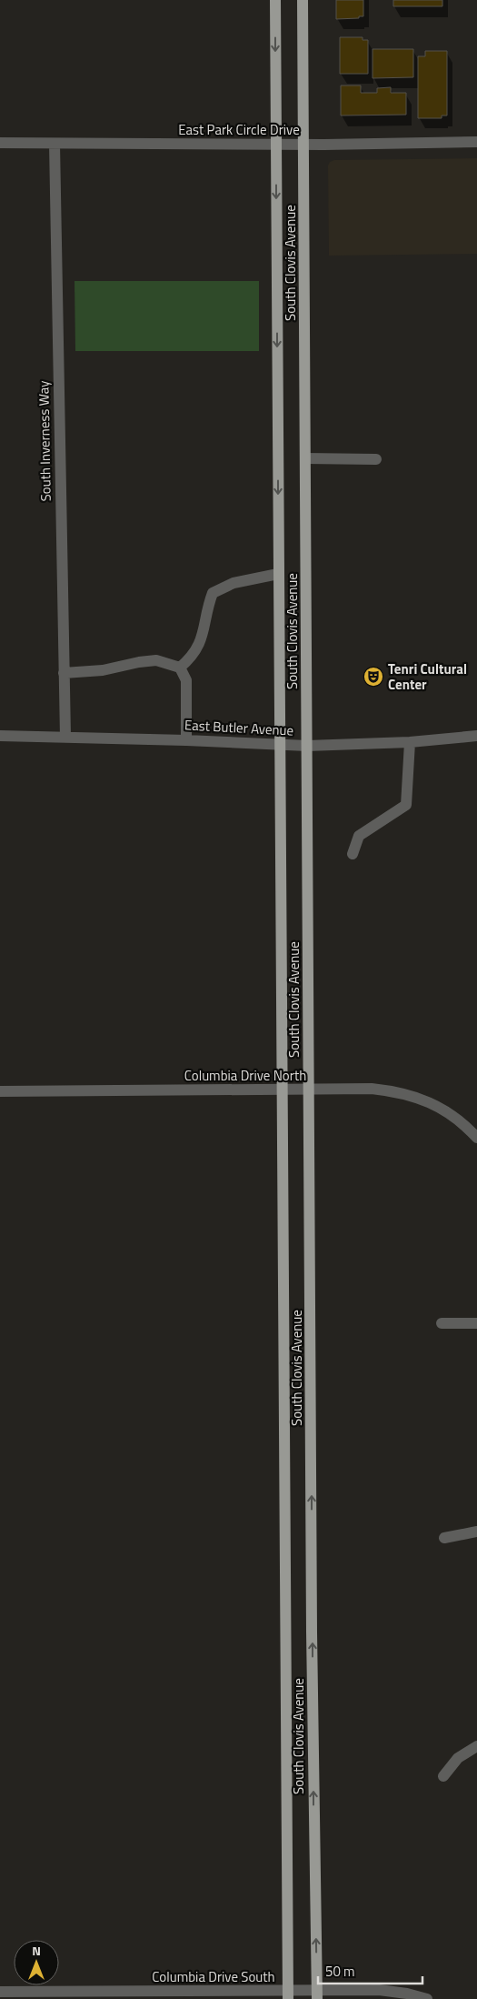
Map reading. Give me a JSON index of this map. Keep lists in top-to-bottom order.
{
  "streets": {
    "main road": ["South Clovis Avenue"],
    "street": [
      "East Park Circle Drive",
      "South Inverness Way",
      "East Butler Avenue",
      "Columbia Drive North",
      "Columbia Drive South"
    ]
  },
  "crossings": [
    ["East Park Circle Drive", "South Clovis Avenue"],
    ["East Park Circle Drive", "South Inverness Way"],
    ["South Clovis Avenue", "East Butler Avenue"],
    ["South Clovis Avenue", "Columbia Drive North"],
    ["South Clovis Avenue", "Columbia Drive South"],
    ["South Inverness Way", "East Butler Avenue"]
  ],
  "places": {
    "theatre": ["Tenri Cultural Center"]
  },
  "scale_bar": "50 m",
  "north": "top"
}
